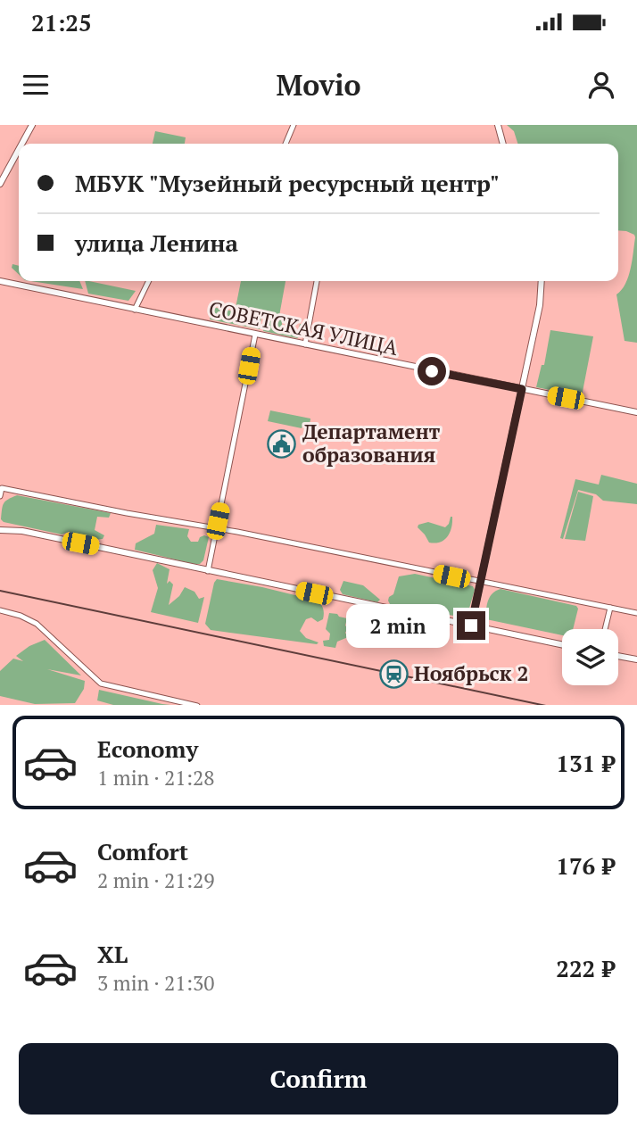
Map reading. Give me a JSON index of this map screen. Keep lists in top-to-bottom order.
{
  "streets": {
    "main road": ["СОВЕТСКАЯ УЛИЦА"]
  },
  "places": {
    "public building": ["Департамент образования"],
    "station": ["Ноябрьск 2"]
  },
  "page": {
    "status": "21:25",
    "header": "Movio",
    "banner": ["МБУК \"Музейный ресурсный центр\"", "улица Ленина"],
    "bubble": "2 min",
    "list": [
      {
        "name": "Economy",
        "note": "1 min · 21:28",
        "value": "131 ₽"
      },
      {
        "name": "Comfort",
        "note": "2 min · 21:29",
        "value": "176 ₽"
      },
      {
        "name": "XL",
        "note": "3 min · 21:30",
        "value": "222 ₽"
      }
    ],
    "buttons": "Confirm"
  }
}
